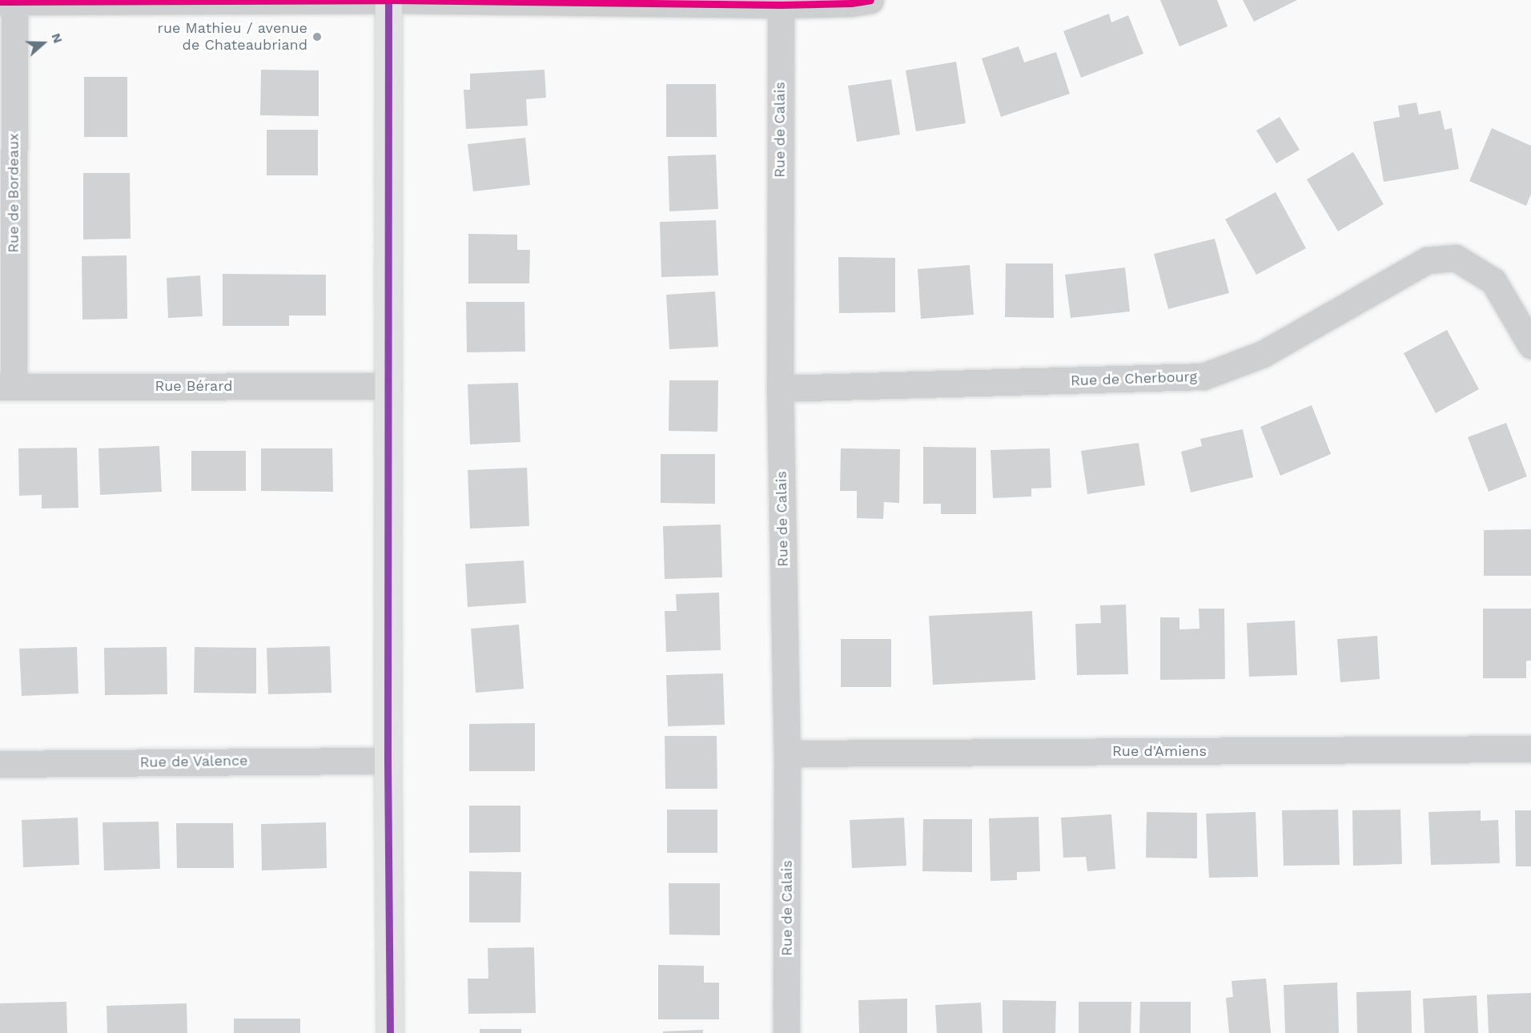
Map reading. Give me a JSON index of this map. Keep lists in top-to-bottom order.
{
  "streets": {
    "street": [
      "Rue de Calais",
      "Rue de Bordeaux",
      "Rue de Cherbourg",
      "Rue Bérard",
      "Rue d'Amiens",
      "Rue de Valence"
    ]
  },
  "crossings": [
    ["Rue de Calais", "Rue de Cherbourg"],
    ["Rue de Calais", "Rue d'Amiens"],
    ["Rue de Bordeaux", "Rue Bérard"]
  ],
  "places": ["rue Mathieu / avenue de Chateaubriand"],
  "north": "right"
}
